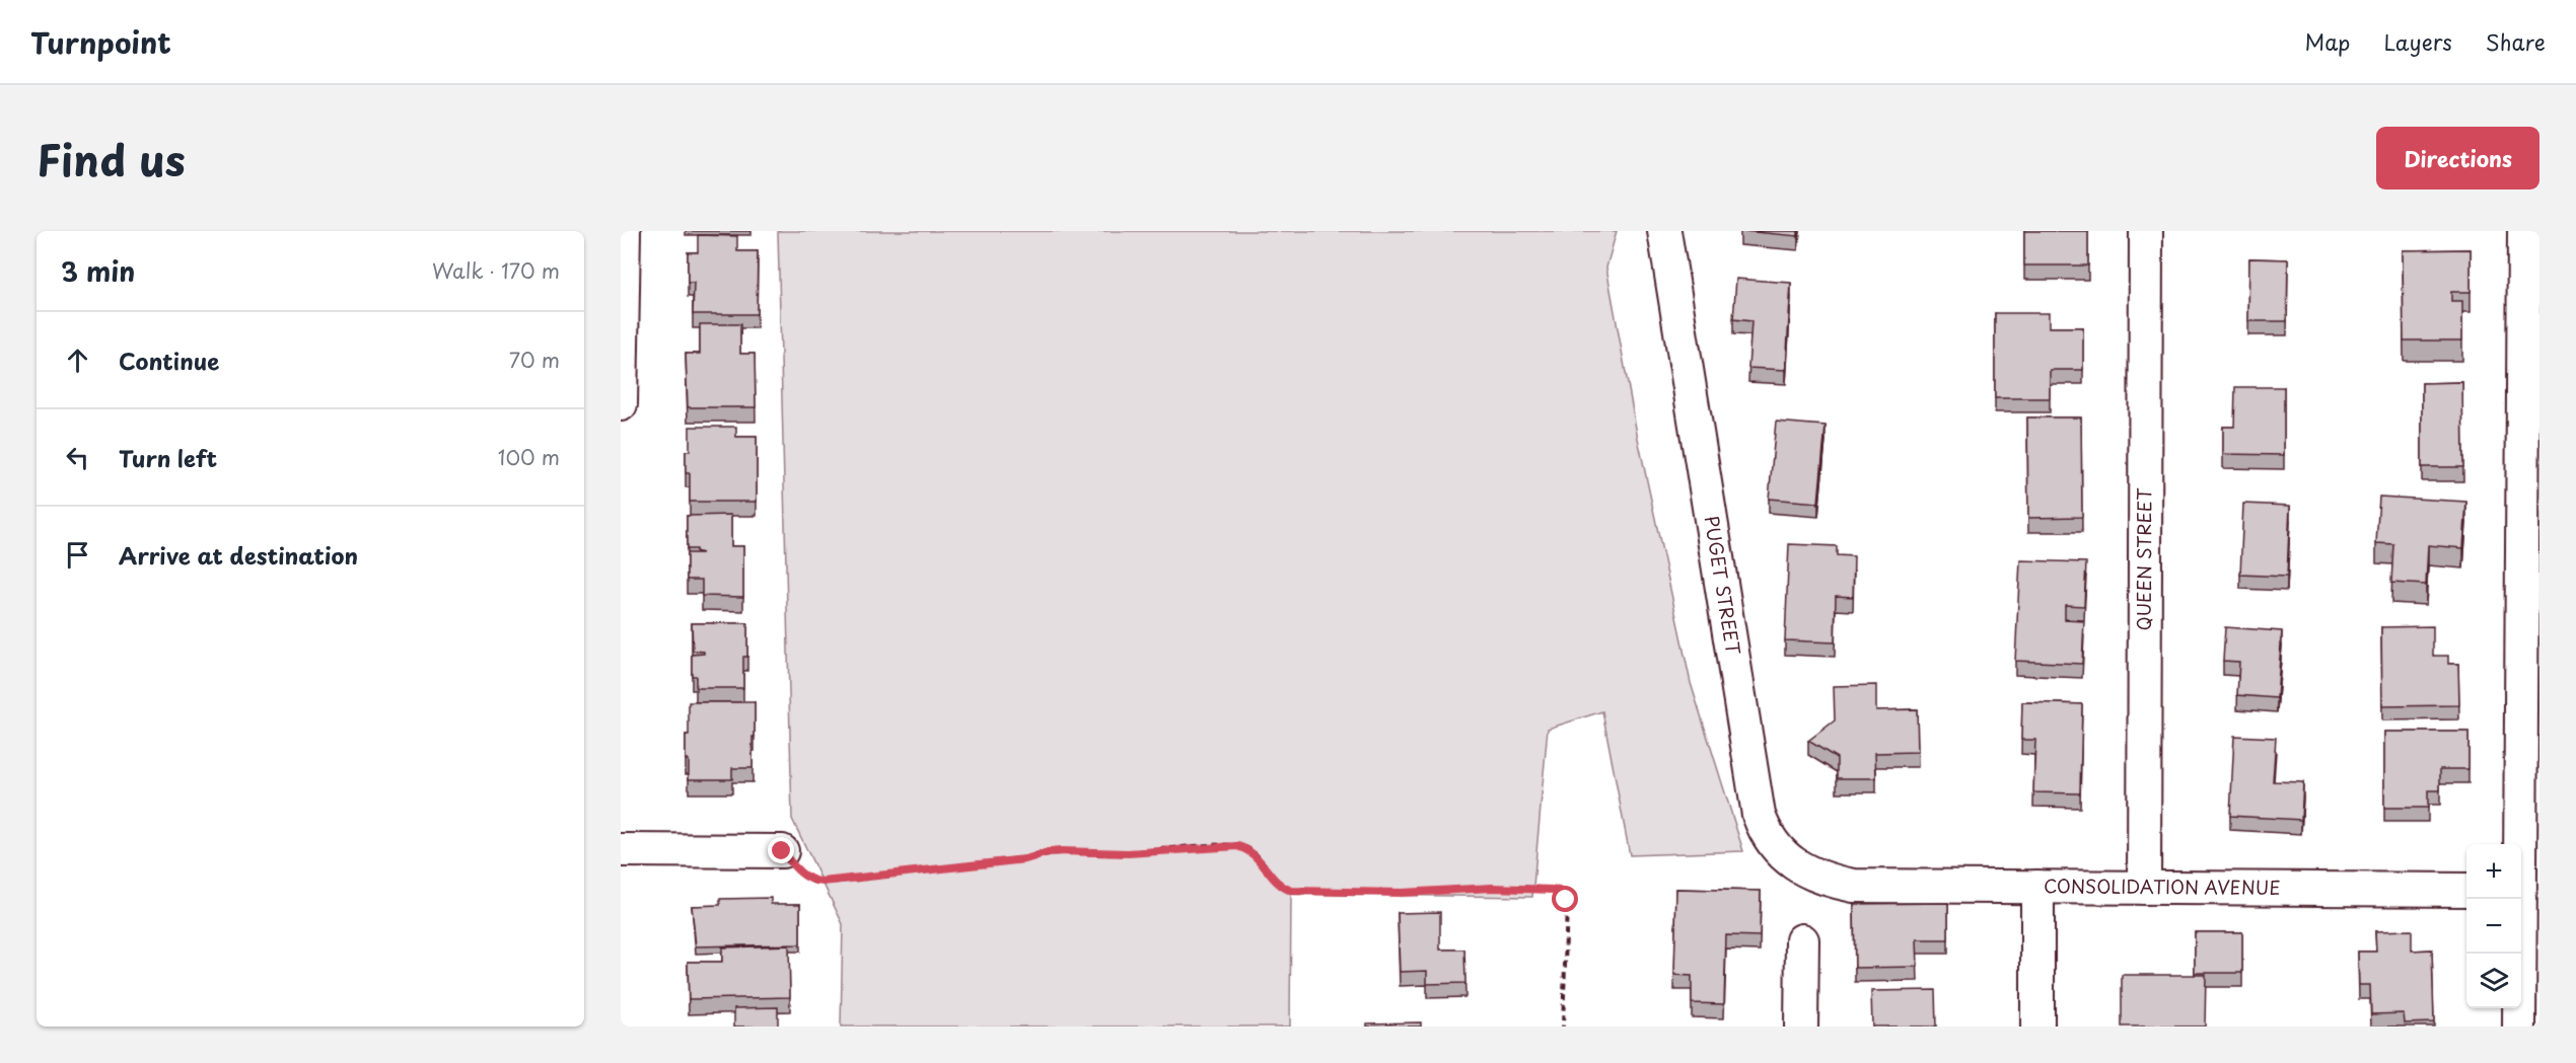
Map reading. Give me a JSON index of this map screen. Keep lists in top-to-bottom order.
{
  "streets": {
    "street": ["QUEEN STREET", "PUGET STREET", "CONSOLIDATION AVENUE"]
  },
  "crossings": [
    ["QUEEN STREET", "CONSOLIDATION AVENUE"],
    ["PUGET STREET", "CONSOLIDATION AVENUE"]
  ],
  "page": {
    "header": "Turnpoint",
    "nav": ["Map", "Layers", "Share"],
    "title": "Find us",
    "buttons": "Directions",
    "heading": ["3 min", "Walk · 170 m"],
    "list": [
      ["Continue", "70 m"],
      ["Turn left", "100 m"],
      "Arrive at destination"
    ],
    "map_buttons": ["+", "−"]
  }
}
